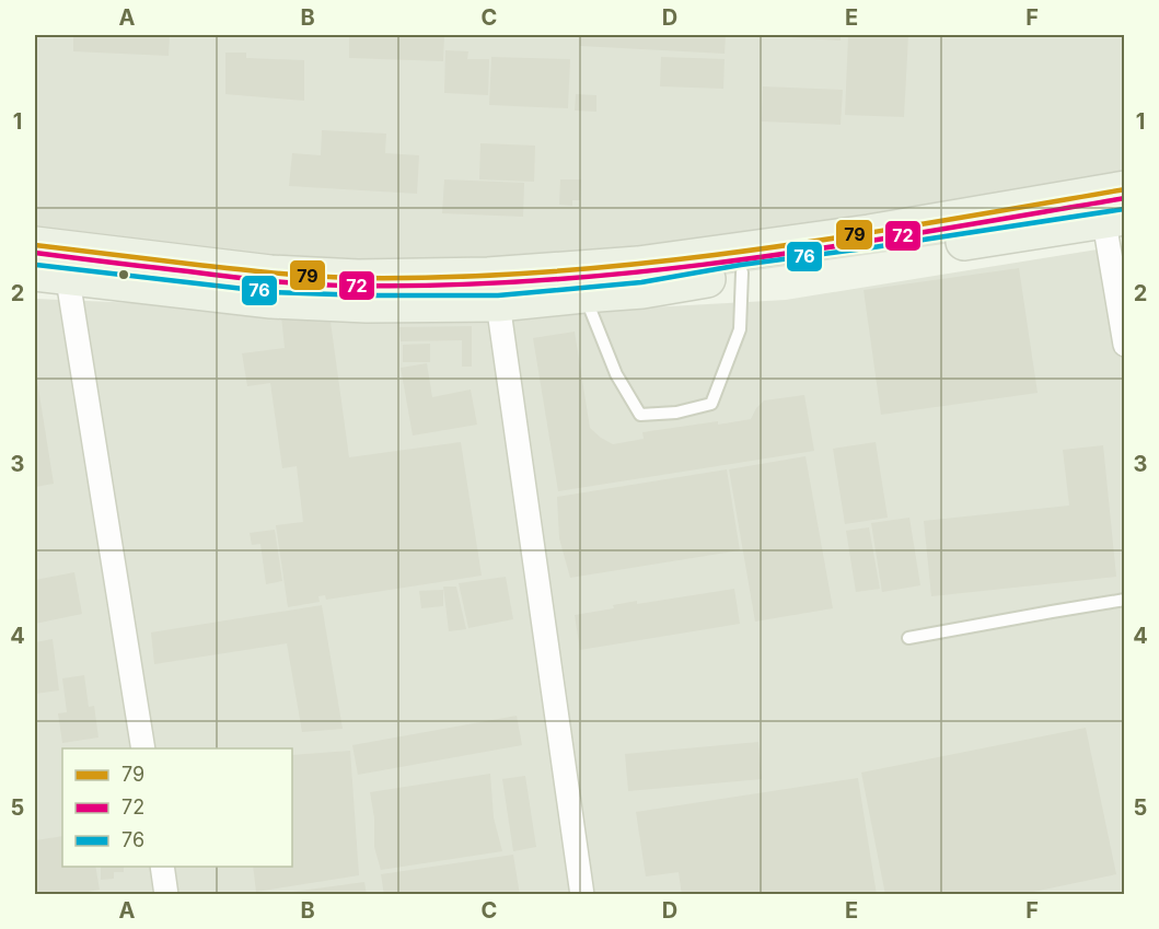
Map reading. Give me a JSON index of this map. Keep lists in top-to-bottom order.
{
  "lines": ["transit line 79", "transit line 72", "transit line 76"],
  "legend": ["79", "72", "76"],
  "grid": {
    "columns": [
      "A",
      "B",
      "C",
      "D",
      "E",
      "F"
    ],
    "rows": [
      "1",
      "2",
      "3",
      "4",
      "5"
    ]
  }
}
